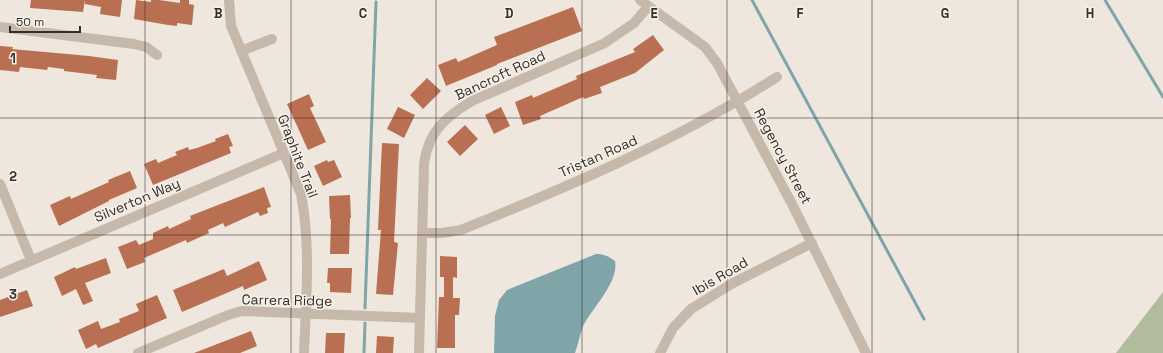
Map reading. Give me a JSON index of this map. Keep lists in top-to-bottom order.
{
  "streets": {
    "street": [
      "Bancroft Road",
      "Graphite Trail",
      "Tristan Road",
      "Regency Street",
      "Silverton Way",
      "Ibis Road",
      "Carrera Ridge"
    ]
  },
  "crossings": [
    ["Bancroft Road", "Tristan Road"],
    ["Bancroft Road", "Regency Street"],
    ["Bancroft Road", "Carrera Ridge"],
    ["Graphite Trail", "Silverton Way"],
    ["Graphite Trail", "Carrera Ridge"],
    ["Tristan Road", "Regency Street"],
    ["Regency Street", "Ibis Road"]
  ],
  "scale_bar": "50 m",
  "grid": {
    "columns": [
      "B",
      "C",
      "D",
      "E",
      "F",
      "G",
      "H"
    ],
    "rows": ["1", "2", "3"]
  }
}
